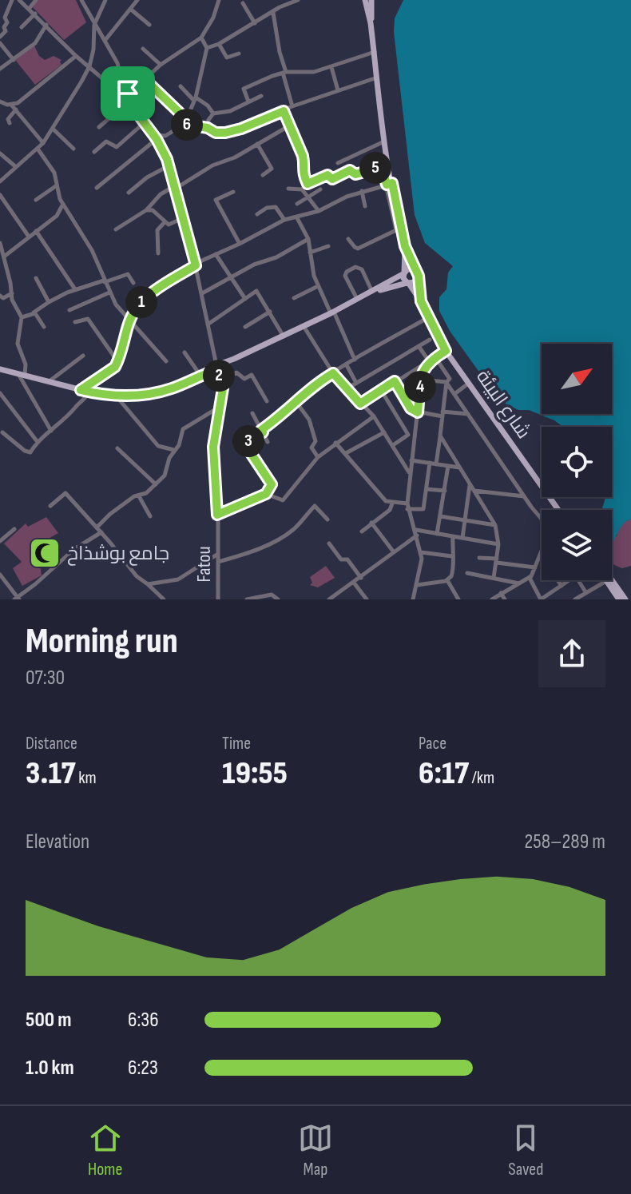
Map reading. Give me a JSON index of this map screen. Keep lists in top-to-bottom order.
{
  "streets": {
    "main road": ["شارع البيئة"],
    "street": ["Fatou"]
  },
  "places": {
    "mosque": ["جامع بوشذاخ"]
  },
  "north": "top right",
  "page": {
    "pins": [
      "6",
      "5",
      "1",
      "2",
      "4",
      "3"
    ],
    "heading": ["Morning run", "07:30"],
    "stats": [
      ["Distance", "3.17 km"],
      ["Time", "19:55"],
      ["Pace", "6:17 /km"]
    ],
    "chart": ["Elevation", "258–289 m"],
    "list": [
      {
        "name": "500 m",
        "note": "6:36"
      },
      {
        "name": "1.0 km",
        "note": "6:23"
      }
    ],
    "tabs": ["Home", "Map", "Saved"]
  }
}
